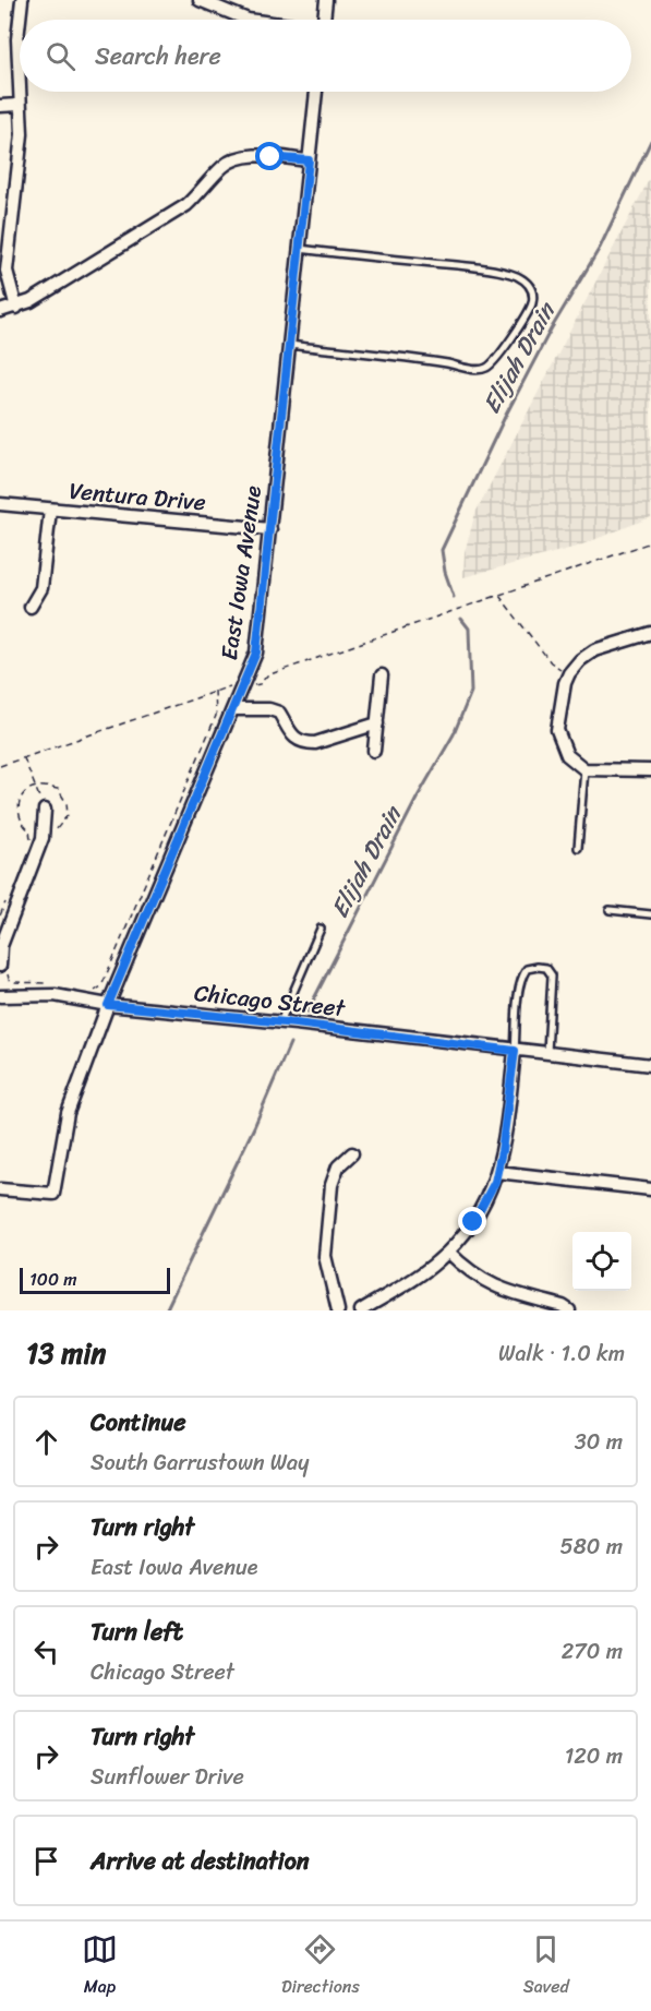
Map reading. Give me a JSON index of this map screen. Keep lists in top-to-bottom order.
{
  "streets": {
    "street": ["Ventura Drive", "East Iowa Avenue", "Chicago Street"]
  },
  "crossings": [
    ["Ventura Drive", "East Iowa Avenue"],
    ["East Iowa Avenue", "Chicago Street"]
  ],
  "water": ["Elijah Drain"],
  "scale_bar": "100 m",
  "page": {
    "search": "Search here",
    "scale": "100 m",
    "heading": ["13 min", "Walk · 1.0 km"],
    "list": [
      ["Continue", "South Garrustown Way", "30 m"],
      ["Turn right", "East Iowa Avenue", "580 m"],
      ["Turn left", "Chicago Street", "270 m"],
      ["Turn right", "Sunflower Drive", "120 m"],
      "Arrive at destination"
    ],
    "nav": ["Map", "Directions", "Saved"]
  }
}
